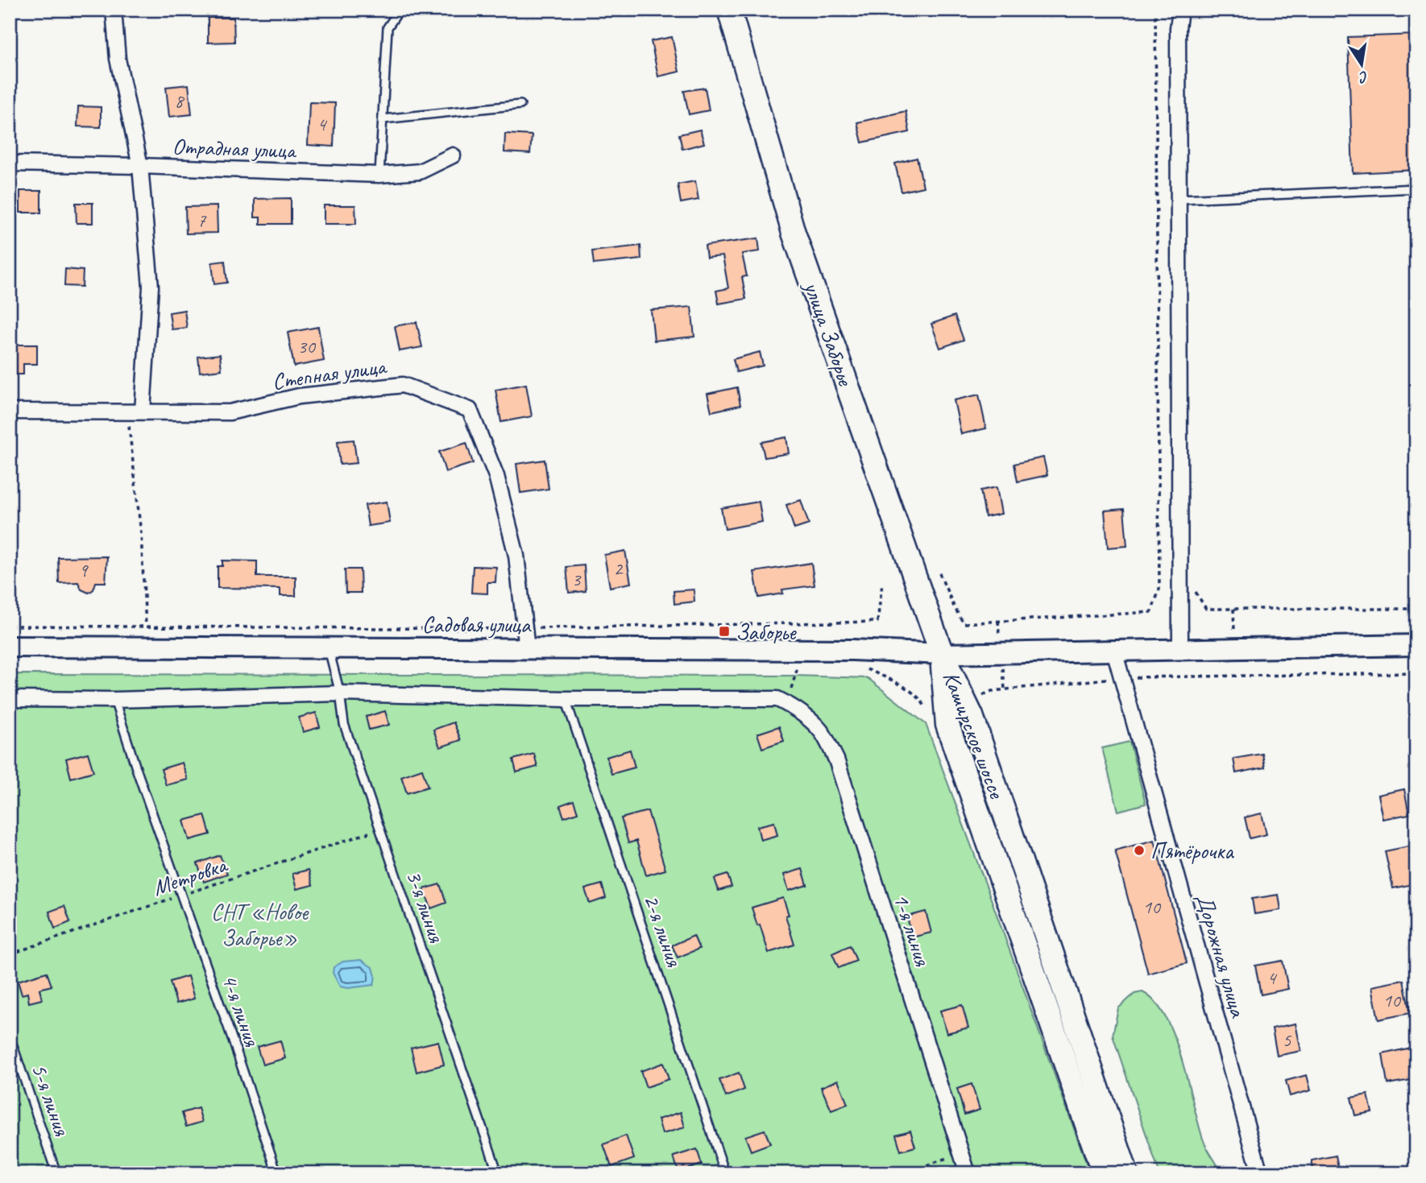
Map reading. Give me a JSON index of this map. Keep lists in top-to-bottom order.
{
  "streets": {
    "main road": ["улица Заборье", "Садовая улица", "Каширское шоссе"],
    "street": [
      "Отрадная улица",
      "Степная улица",
      "1-я линия",
      "Дорожная улица"
    ],
    "lane": [
      "3-я линия",
      "2-я линия",
      "4-я линия",
      "5-я линия"
    ],
    "path": ["Метровка"]
  },
  "crossings": [
    ["улица Заборье", "Садовая улица"],
    ["улица Заборье", "Каширское шоссе"],
    ["Степная улица", "Садовая улица"],
    ["Садовая улица", "Каширское шоссе"],
    ["Садовая улица", "3-я линия"],
    ["Садовая улица", "Дорожная улица"],
    ["Метровка", "3-я линия"],
    ["Метровка", "4-я линия"]
  ],
  "parks": ["СНТ «Новое Заборье»"],
  "places": {
    "transit": ["Заборье"],
    "other": ["Пятёрочка"]
  },
  "house_numbers": [
    "8",
    "4",
    "7",
    "30",
    "2",
    "9",
    "3",
    "10",
    "4",
    "10",
    "5"
  ],
  "north": "bottom"
}
